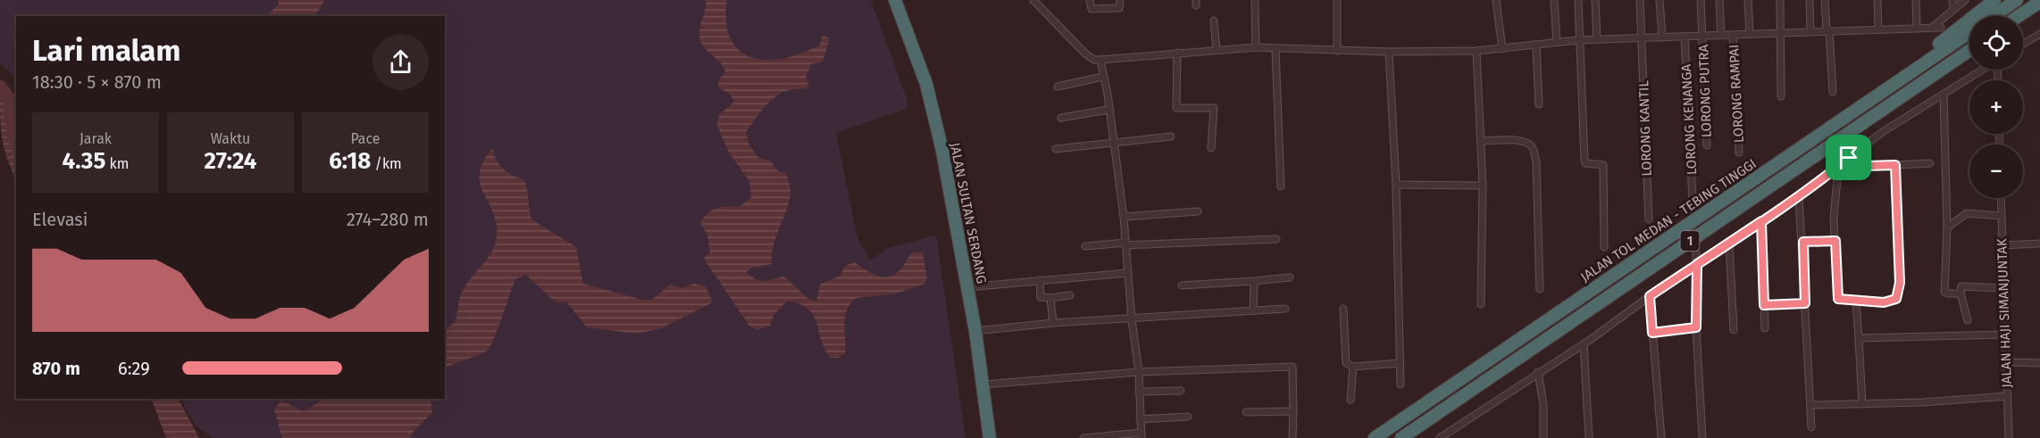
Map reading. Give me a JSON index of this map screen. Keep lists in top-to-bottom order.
{
  "streets": {
    "highway": ["JALAN SULTAN SERDANG", "JALAN TOL MEDAN - TEBING TINGGI", "1"],
    "street": [
      "LORONG PUTRA",
      "LORONG RAMPAI",
      "LORONG KENANGA",
      "LORONG KANTIL",
      "JALAN HAJI SIMANJUNTAK"
    ]
  },
  "page": {
    "map_buttons": ["+", "−"],
    "heading": ["Lari malam", "18:30 · 5 × 870 m"],
    "stats": [
      ["Jarak", "4.35 km"],
      ["Waktu", "27:24"],
      ["Pace", "6:18 /km"]
    ],
    "chart": ["Elevasi", "274–280 m"],
    "list": [
      {
        "name": "870 m",
        "note": "6:29"
      }
    ]
  }
}
